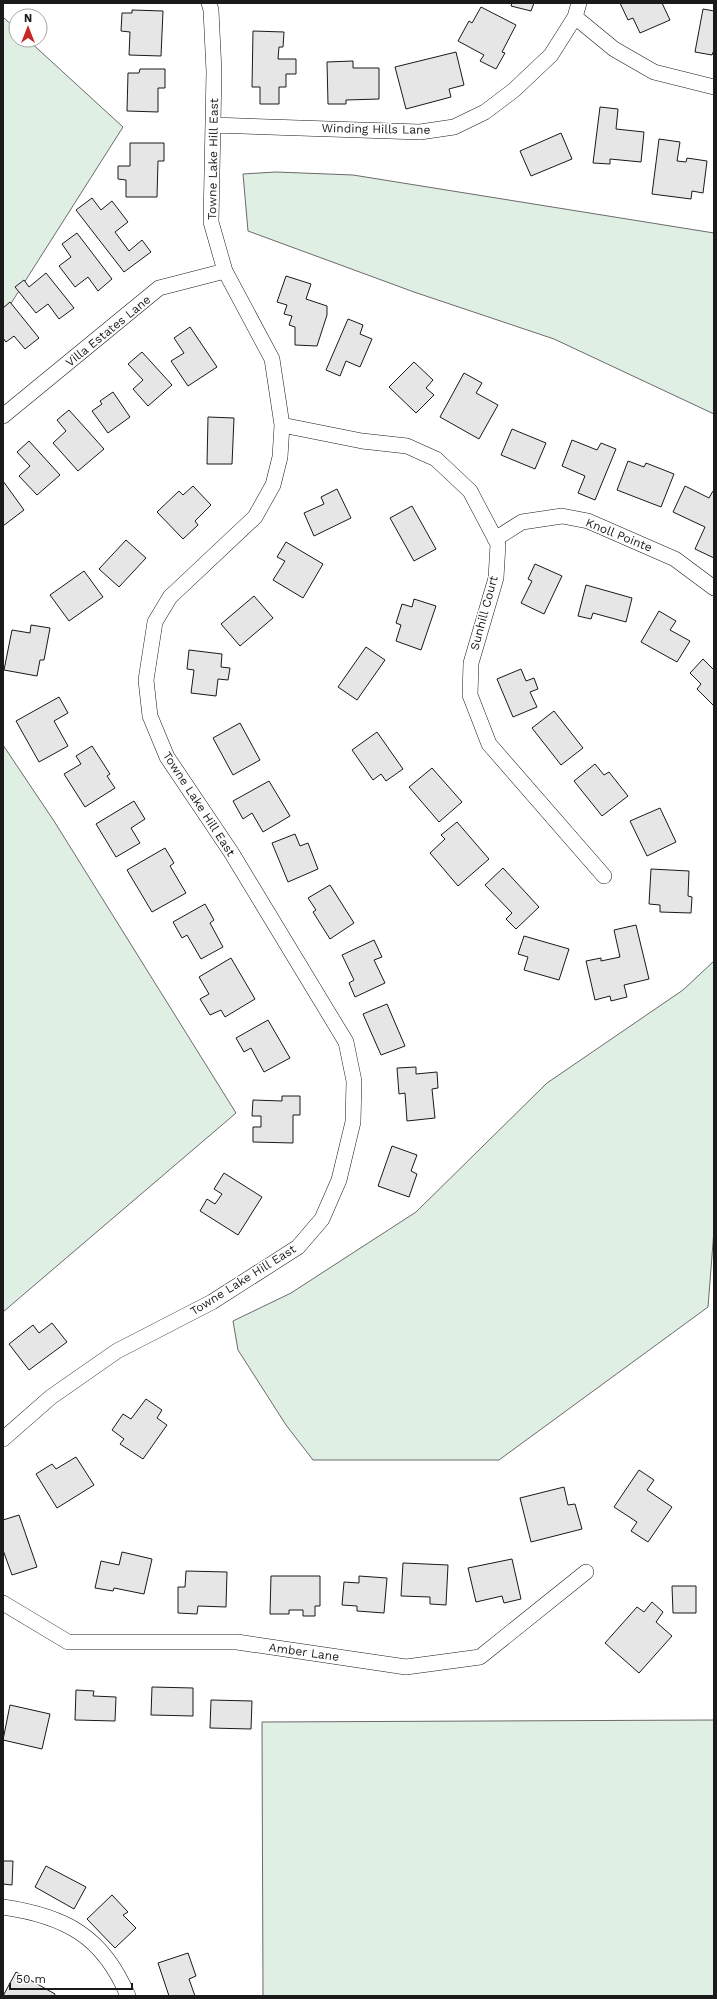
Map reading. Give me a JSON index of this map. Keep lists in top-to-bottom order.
{
  "streets": {
    "street": [
      "Winding Hills Lane",
      "Towne Lake Hill East",
      "Villa Estates Lane",
      "Knoll Pointe",
      "Sunhill Court",
      "Amber Lane"
    ]
  },
  "crossings": [
    ["Winding Hills Lane", "Towne Lake Hill East"],
    ["Towne Lake Hill East", "Villa Estates Lane"],
    ["Towne Lake Hill East", "Sunhill Court"],
    ["Knoll Pointe", "Sunhill Court"]
  ],
  "scale_bar": "50 m",
  "north": "top"
}
